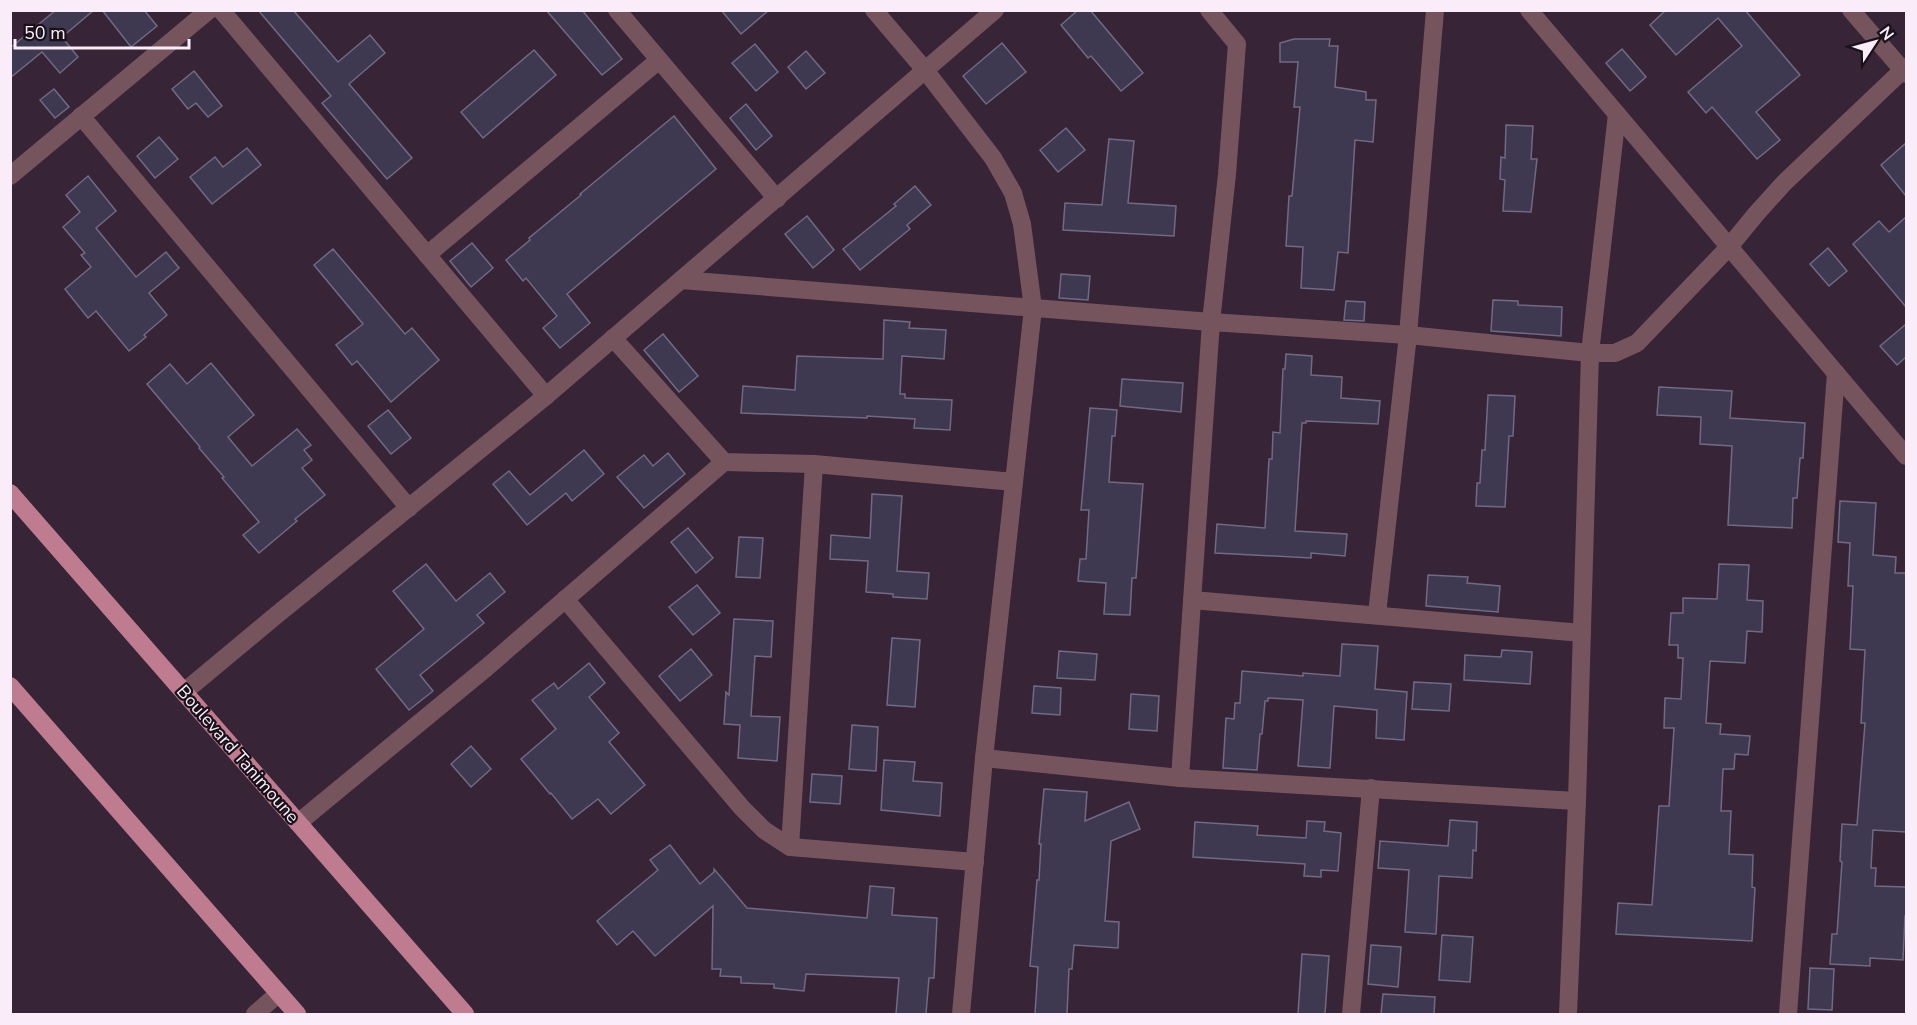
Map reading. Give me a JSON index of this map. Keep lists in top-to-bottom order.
{
  "streets": {
    "main road": ["Boulevard Tanimoune"]
  },
  "scale_bar": "50 m",
  "north": "top right"
}
